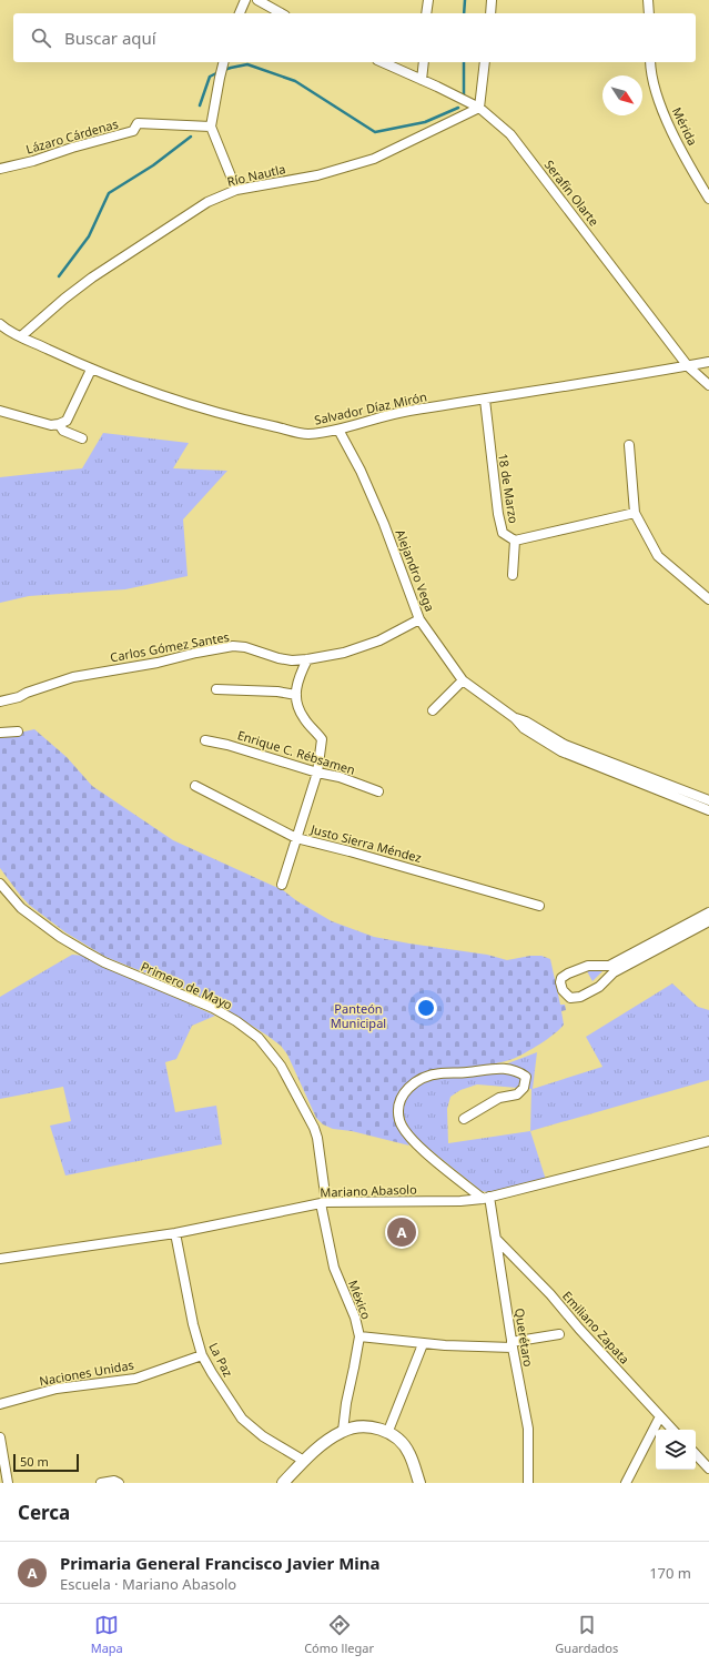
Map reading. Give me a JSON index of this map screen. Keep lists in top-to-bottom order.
{
  "streets": {
    "street": [
      "Mérida",
      "Lázaro Cárdenas",
      "Río Nautla",
      "Serafín Olarte",
      "Salvador Díaz Mirón",
      "18 de Marzo",
      "Alejandro Vega",
      "Carlos Gómez Santes",
      "Enrique C. Rébsamen",
      "Justo Sierra Méndez",
      "Primero de Mayo",
      "Mariano Abasolo",
      "México",
      "Emiliano Zapata",
      "Querétaro",
      "La Paz",
      "Naciones Unidas"
    ]
  },
  "crossings": [
    ["Río Nautla", "Serafín Olarte"],
    ["Río Nautla", "Salvador Díaz Mirón"],
    ["Serafín Olarte", "Salvador Díaz Mirón"],
    ["Salvador Díaz Mirón", "18 de Marzo"],
    ["Salvador Díaz Mirón", "Alejandro Vega"],
    ["Alejandro Vega", "Carlos Gómez Santes"],
    ["Primero de Mayo", "Mariano Abasolo"],
    ["Primero de Mayo", "México"],
    ["Mariano Abasolo", "México"],
    ["Mariano Abasolo", "Querétaro"],
    ["Mariano Abasolo", "La Paz"],
    ["Emiliano Zapata", "Querétaro"],
    ["La Paz", "Naciones Unidas"]
  ],
  "parks": ["Panteón Municipal"],
  "scale_bar": "50 m",
  "north": "bottom right",
  "page": {
    "search": "Buscar aquí",
    "pins": "A",
    "scale": "50 m",
    "heading": "Cerca",
    "list": [
      {
        "mark": "A",
        "name": "Primaria General Francisco Javier Mina",
        "note": "Escuela · Mariano Abasolo",
        "value": "170 m"
      }
    ],
    "nav": ["Mapa", "Cómo llegar", "Guardados"]
  }
}
